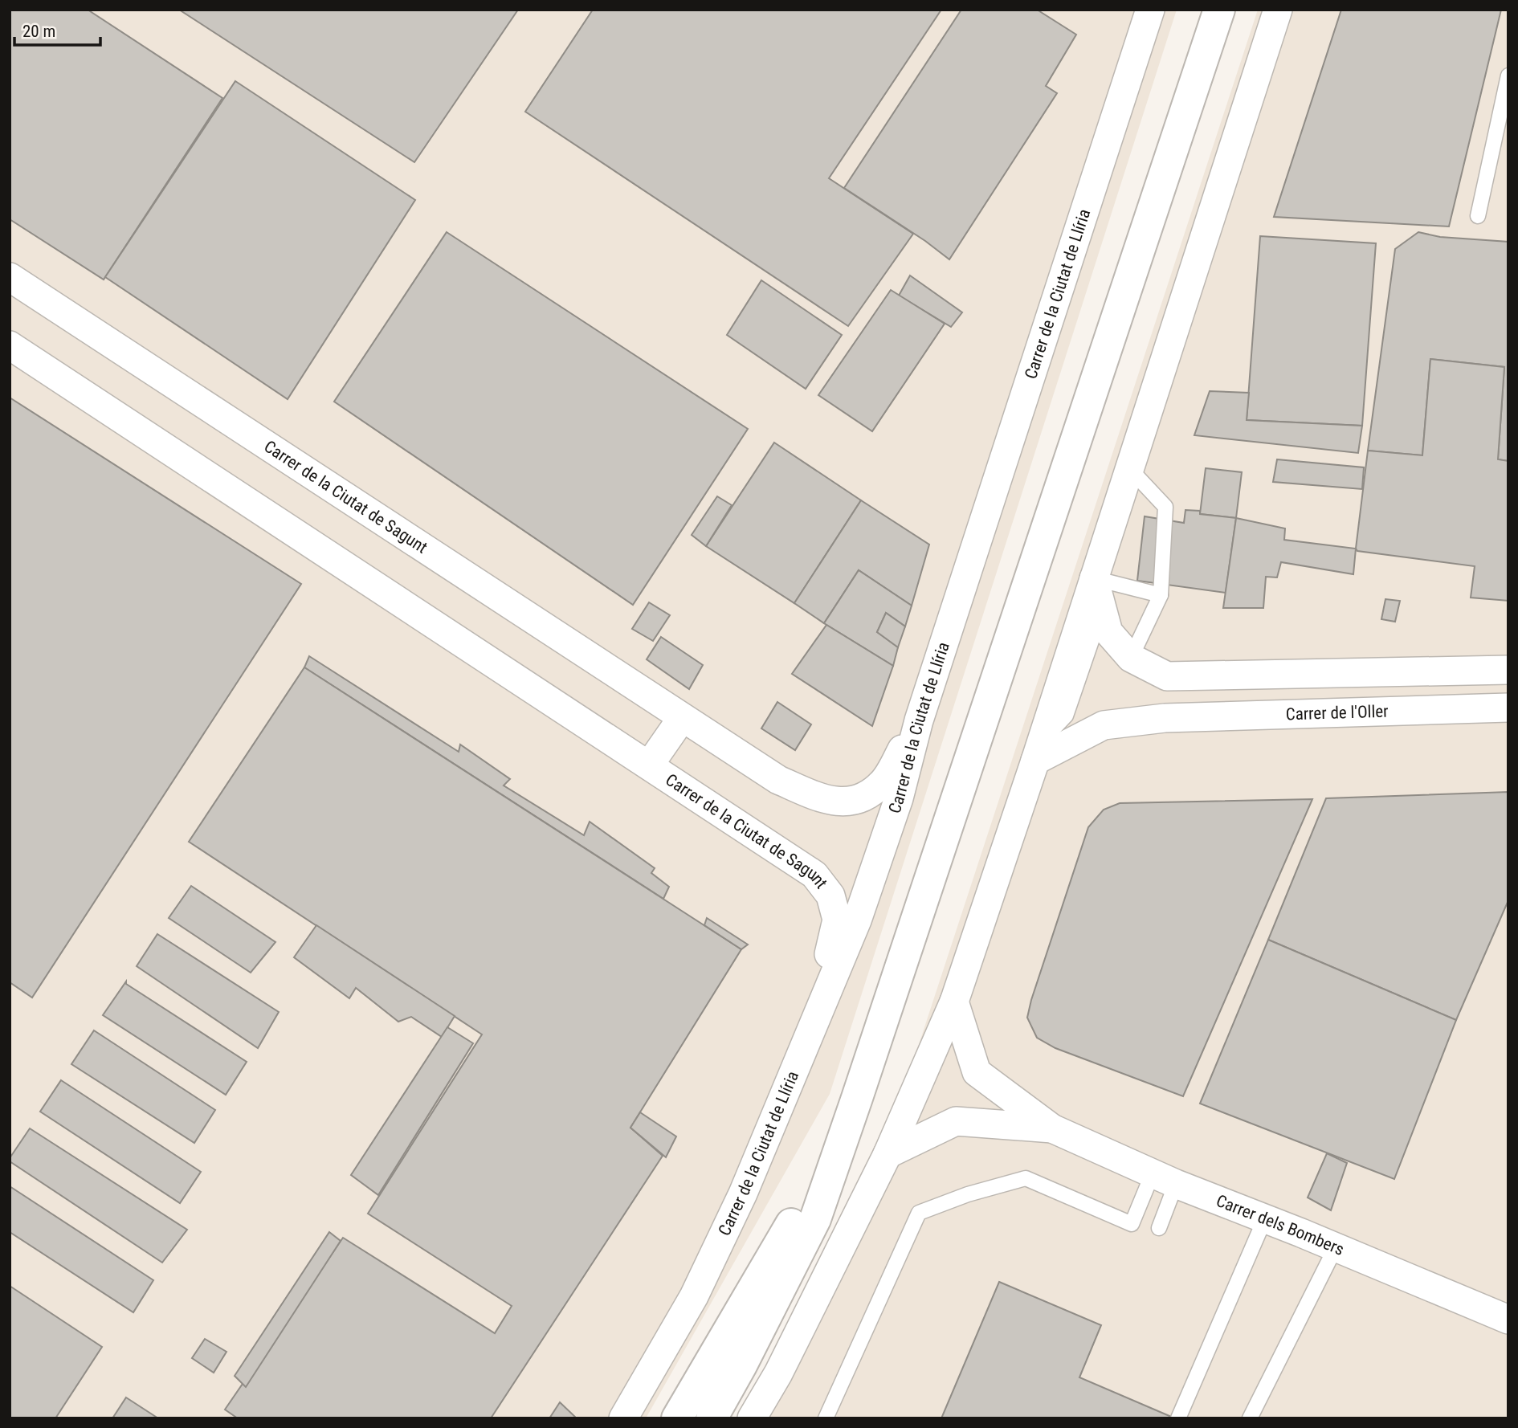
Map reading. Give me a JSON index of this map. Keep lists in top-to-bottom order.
{
  "streets": {
    "street": [
      "Carrer de la Ciutat de Llíria",
      "Carrer de la Ciutat de Sagunt",
      "Carrer de l'Oller",
      "Carrer dels Bombers"
    ]
  },
  "crossings": [
    ["Carrer de la Ciutat de Llíria", "Carrer de la Ciutat de Sagunt"]
  ],
  "scale_bar": "20 m"
}
